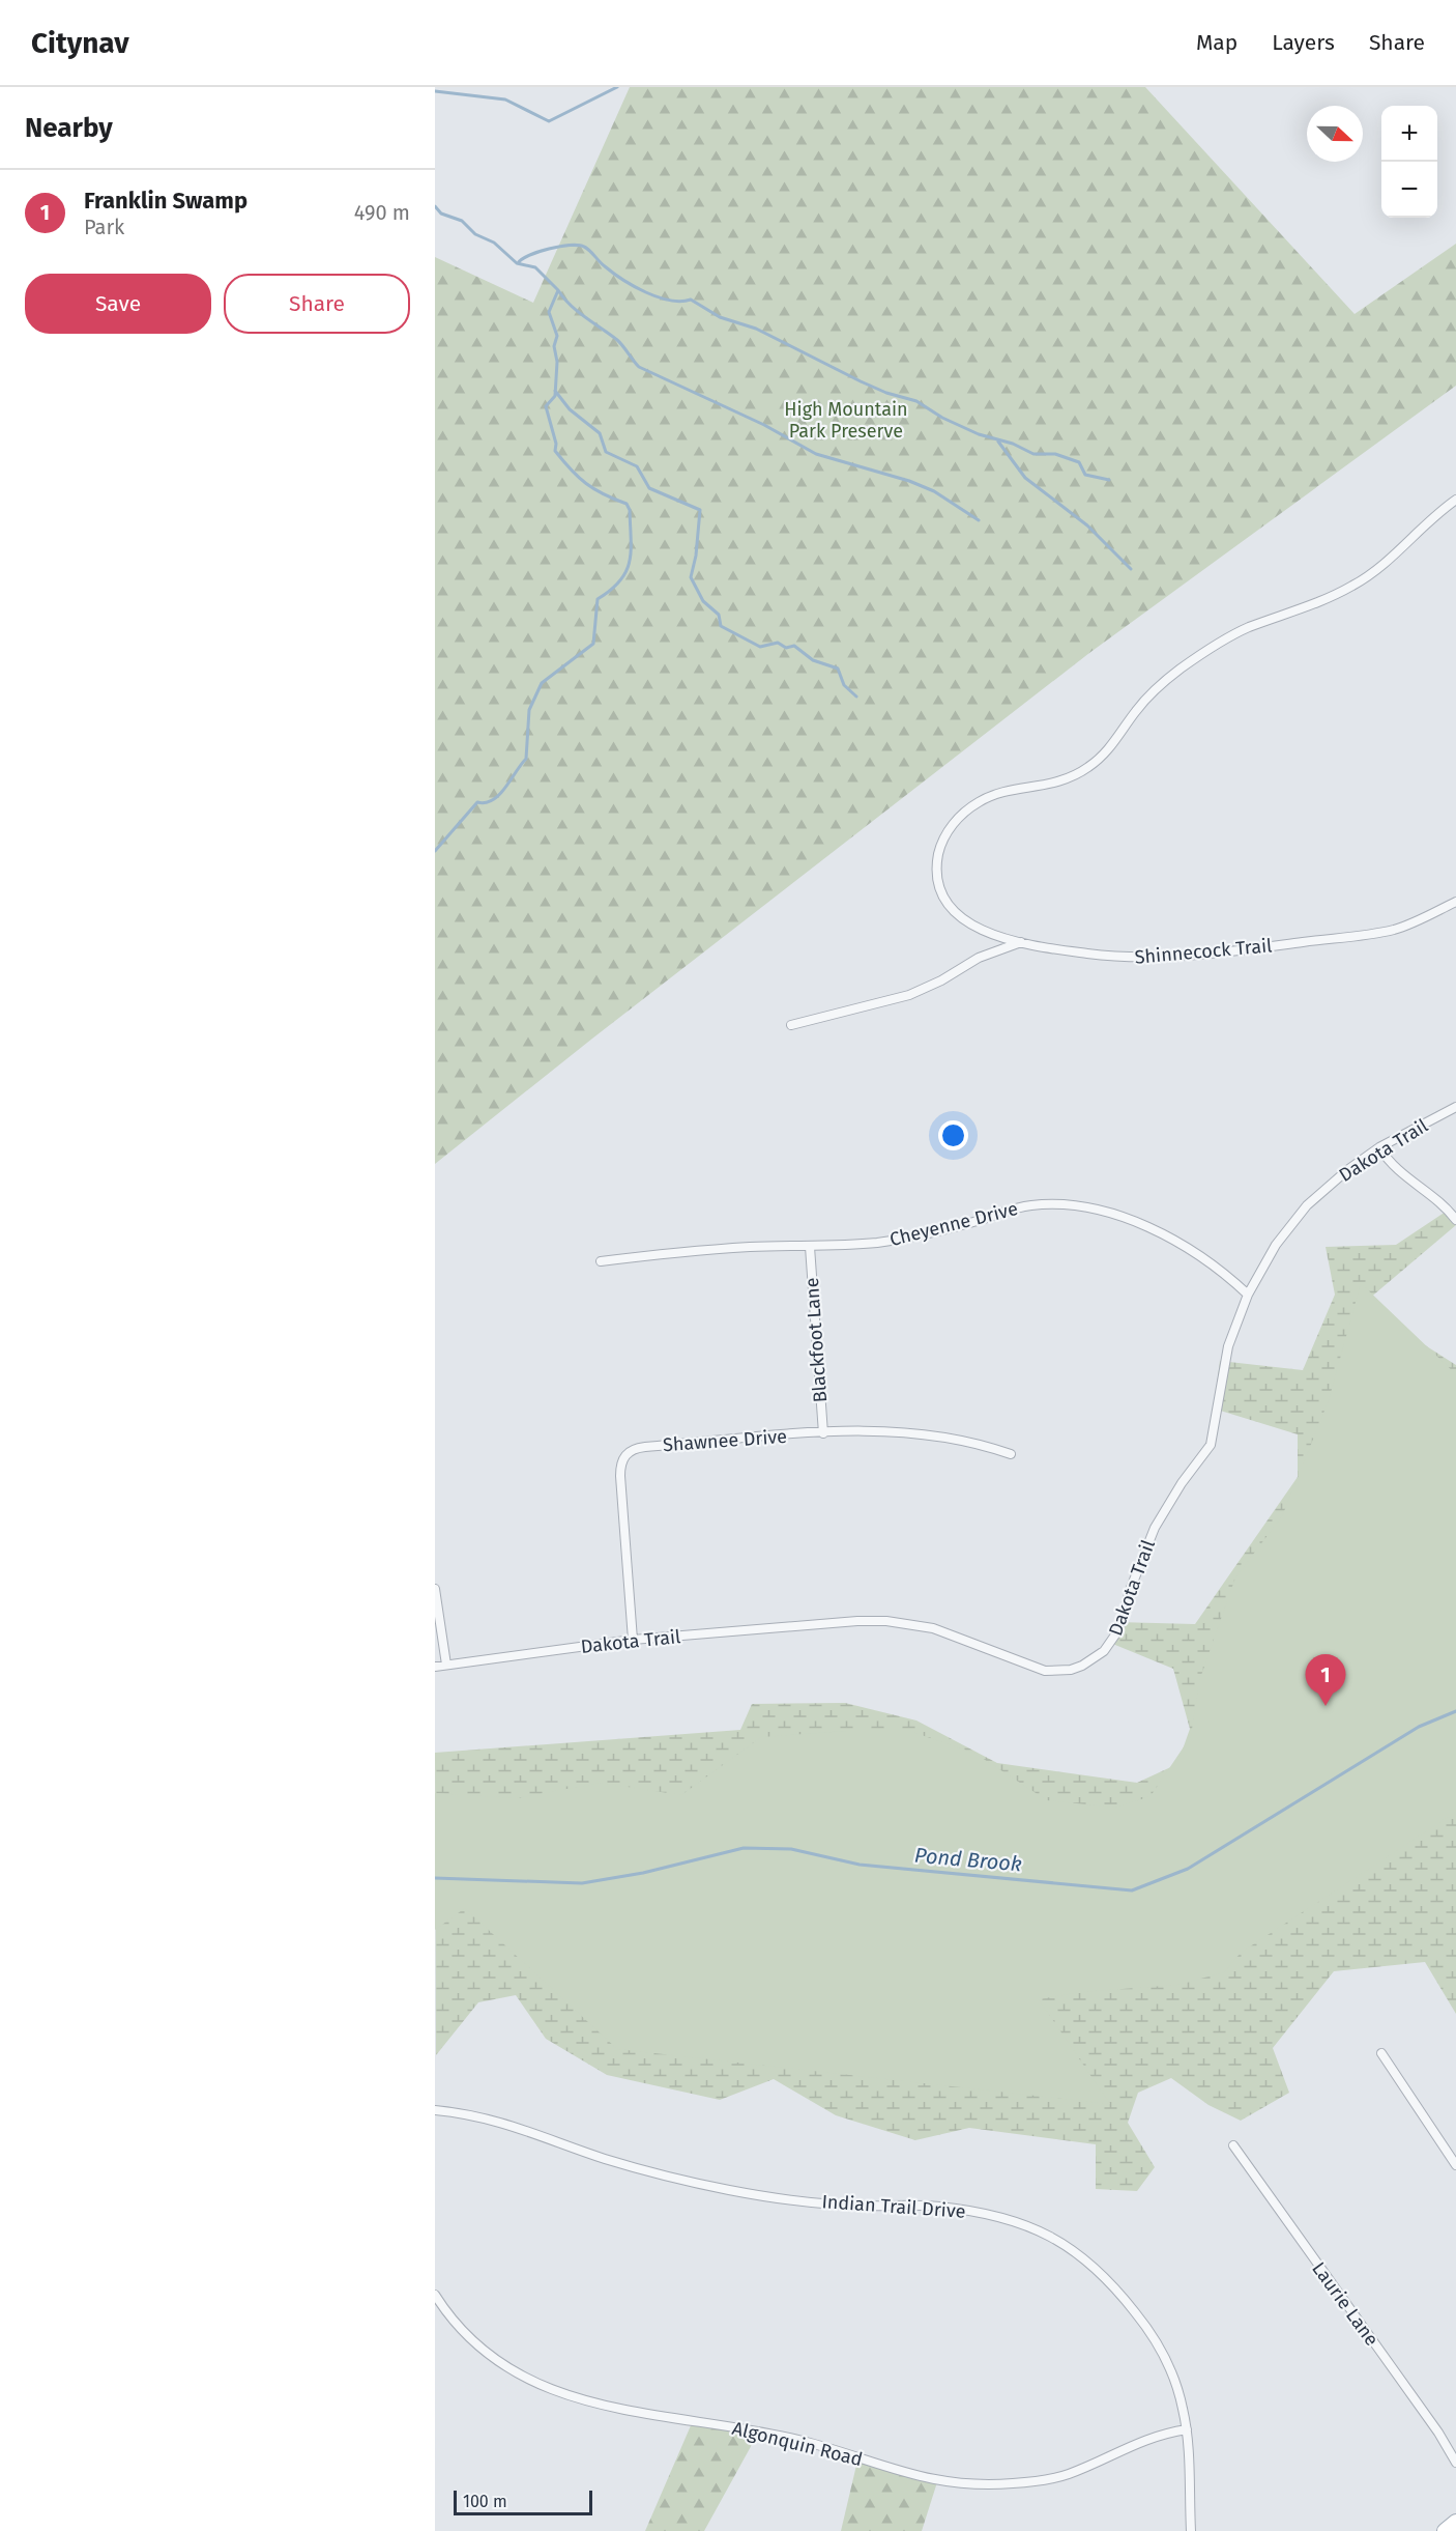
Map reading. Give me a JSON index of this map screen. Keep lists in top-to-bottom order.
{
  "streets": {
    "street": [
      "Shinnecock Trail",
      "Dakota Trail",
      "Cheyenne Drive",
      "Blackfoot Lane",
      "Shawnee Drive",
      "Indian Trail Drive",
      "Laurie Lane",
      "Algonquin Road"
    ]
  },
  "crossings": [
    ["Dakota Trail", "Cheyenne Drive"],
    ["Dakota Trail", "Shawnee Drive"],
    ["Cheyenne Drive", "Blackfoot Lane"],
    ["Blackfoot Lane", "Shawnee Drive"],
    ["Indian Trail Drive", "Algonquin Road"]
  ],
  "water": ["Pond Brook"],
  "parks": ["High Mountain Park Preserve"],
  "scale_bar": "100 m",
  "north": "right",
  "page": {
    "header": "Citynav",
    "nav": ["Map", "Layers", "Share"],
    "heading": "Nearby",
    "map_buttons": ["+", "−"],
    "list": [
      {
        "mark": "1",
        "name": "Franklin Swamp",
        "note": "Park",
        "value": "490 m"
      }
    ],
    "buttons": ["Save", "Share"],
    "pins": "1",
    "scale": "100 m"
  }
}
